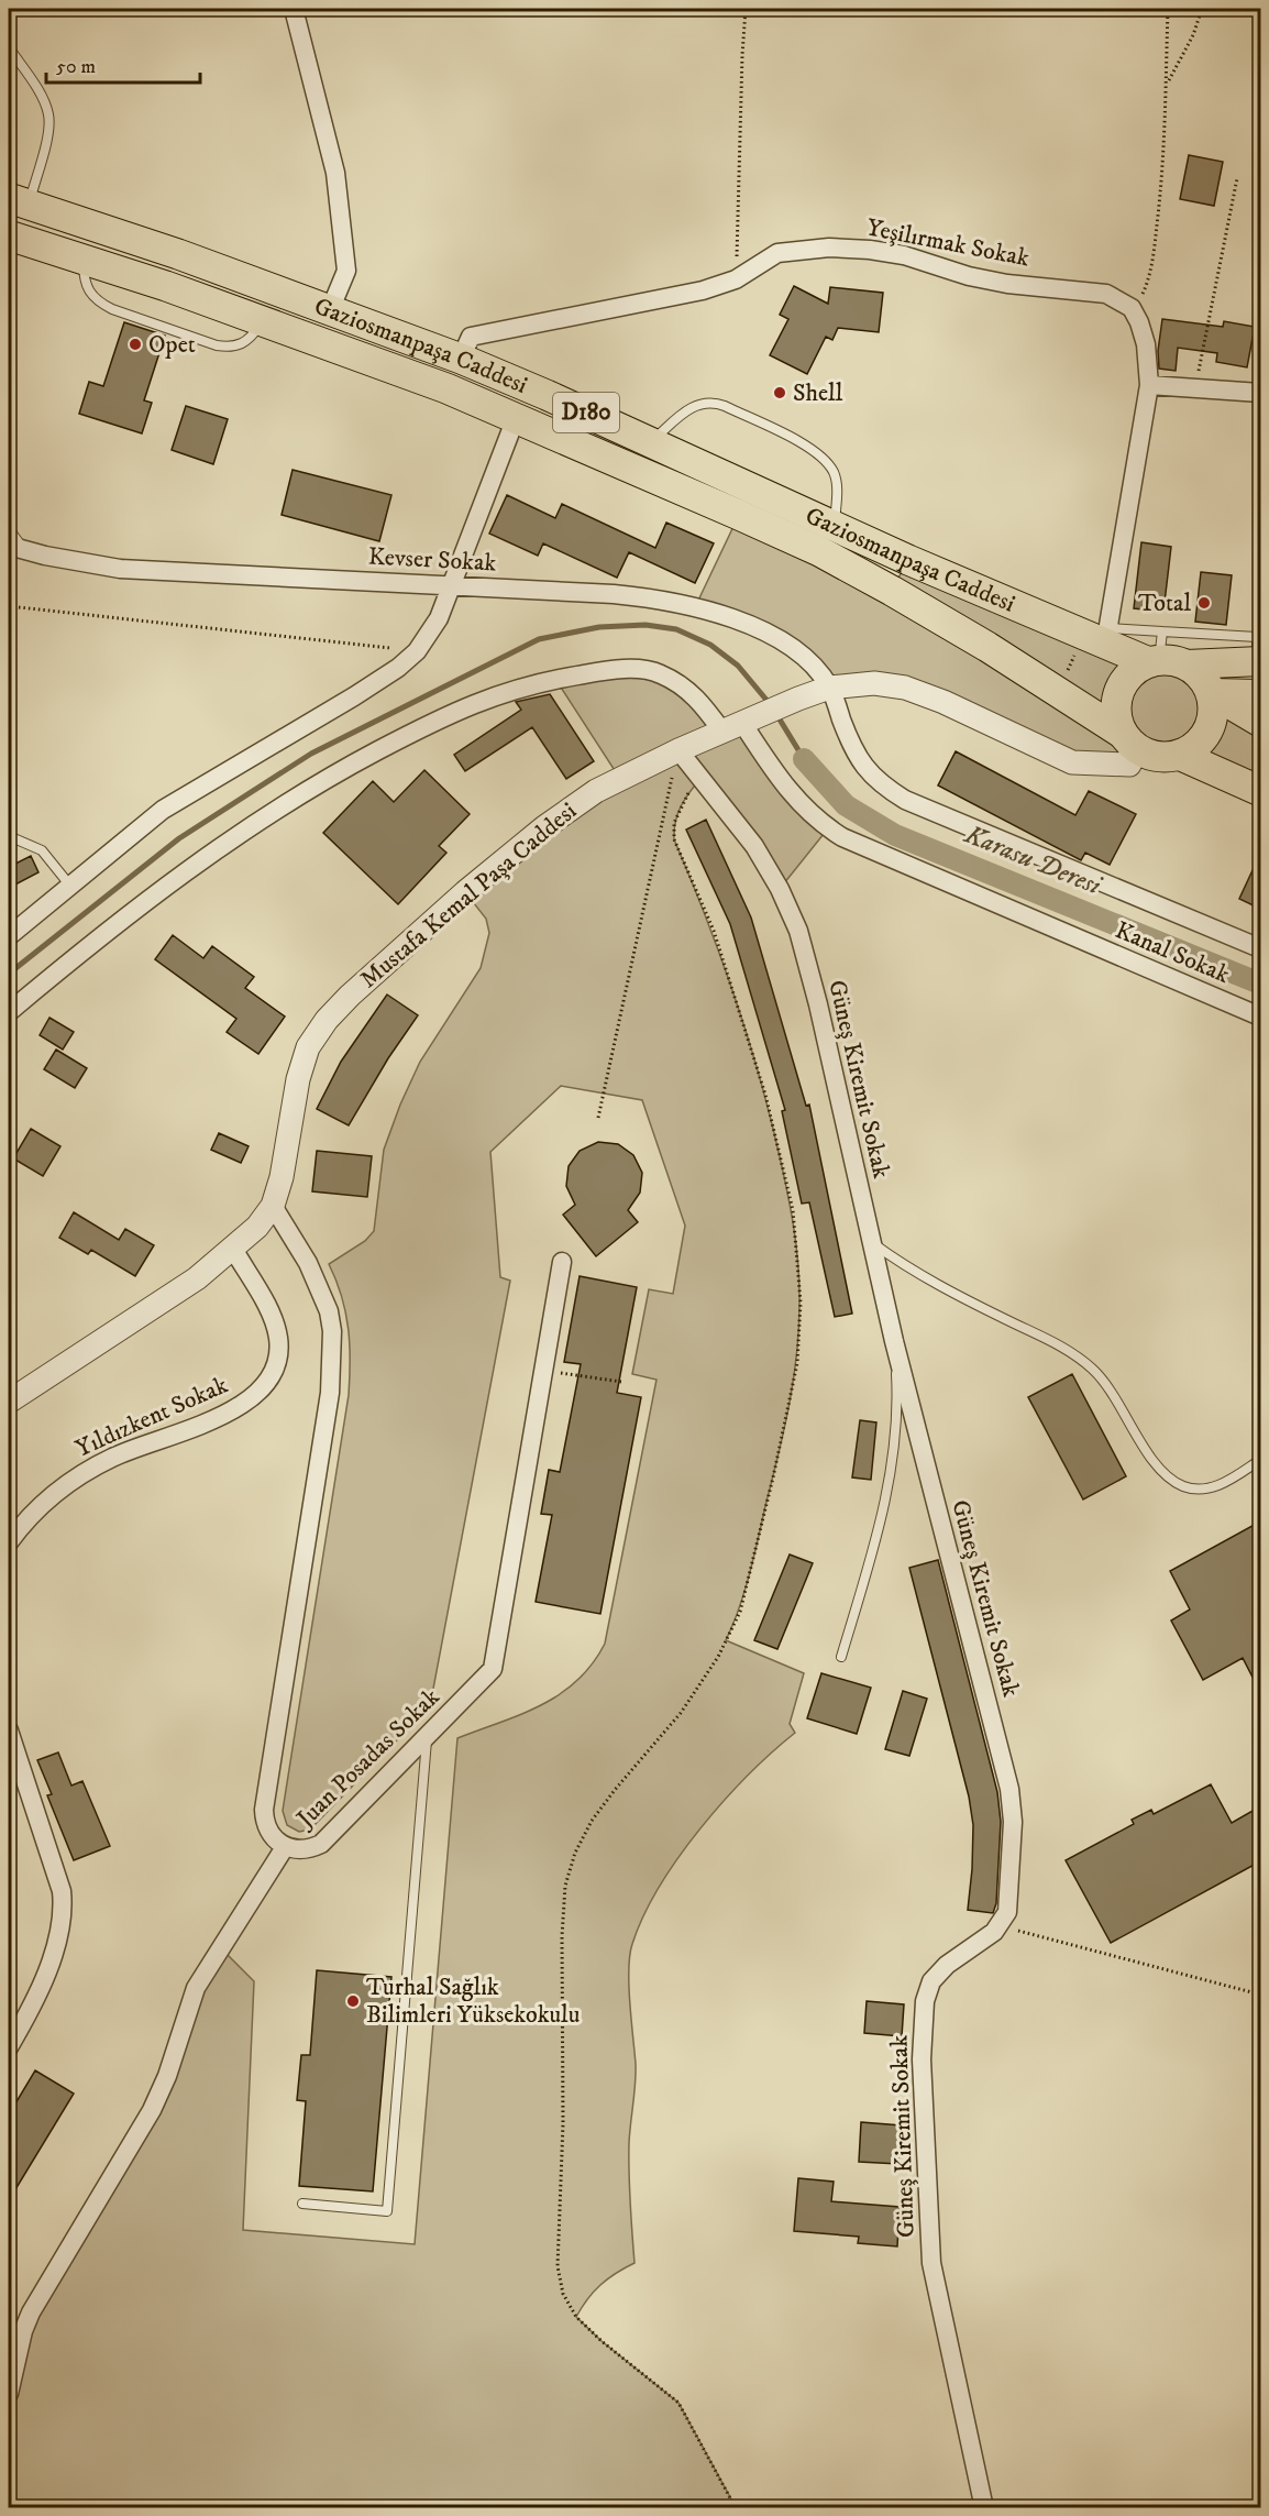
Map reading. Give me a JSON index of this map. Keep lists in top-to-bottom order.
{
  "streets": {
    "highway": ["Gaziosmanpaşa Caddesi", "D180"],
    "street": [
      "Yeşilırmak Sokak",
      "Kevser Sokak",
      "Mustafa Kemal Paşa Caddesi",
      "Kanal Sokak",
      "Güneş Kiremit Sokak",
      "Yıldızkent Sokak",
      "Juan Posadas Sokak"
    ]
  },
  "crossings": [
    ["Yeşilırmak Sokak", "Gaziosmanpaşa Caddesi"],
    ["Gaziosmanpaşa Caddesi", "Mustafa Kemal Paşa Caddesi"],
    ["Kevser Sokak", "Mustafa Kemal Paşa Caddesi"],
    ["Mustafa Kemal Paşa Caddesi", "Kanal Sokak"],
    ["Mustafa Kemal Paşa Caddesi", "Güneş Kiremit Sokak"],
    ["Mustafa Kemal Paşa Caddesi", "Yıldızkent Sokak"],
    ["Mustafa Kemal Paşa Caddesi", "Juan Posadas Sokak"]
  ],
  "water": ["Karasu Deresi"],
  "places": [
    "Opet",
    "Shell",
    "Total",
    "Turhal Sağlık Bilimleri Yüksekokulu"
  ],
  "scale_bar": "50 m"
}
